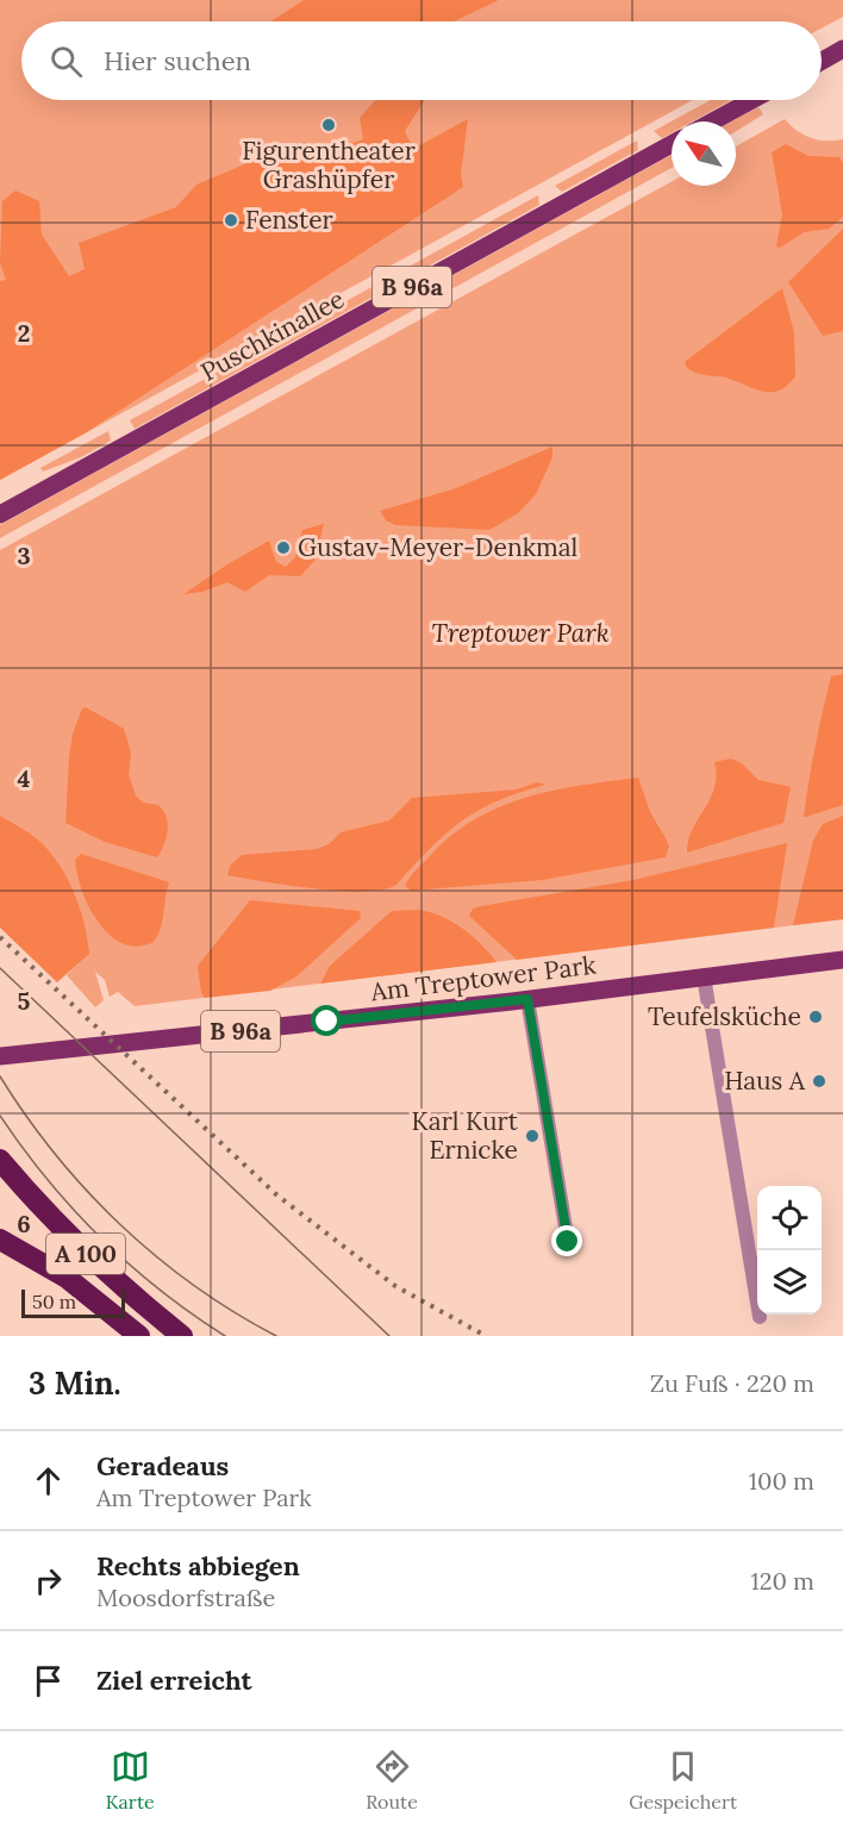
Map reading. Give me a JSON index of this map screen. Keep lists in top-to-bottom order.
{
  "streets": {
    "highway": ["A 100"],
    "main road": ["B 96a", "Puschkinallee", "Am Treptower Park"]
  },
  "parks": ["Treptower Park"],
  "places": [
    "Figurentheater Grashüpfer",
    "Fenster",
    "Gustav-Meyer-Denkmal",
    "Teufelsküche",
    "Haus A",
    "Karl Kurt Ernicke"
  ],
  "scale_bar": "50 m",
  "north": "top left",
  "page": {
    "search": "Hier suchen",
    "scale": "50 m",
    "heading": ["3 Min.", "Zu Fuß · 220 m"],
    "list": [
      ["Geradeaus", "Am Treptower Park", "100 m"],
      ["Rechts abbiegen", "Moosdorfstraße", "120 m"],
      "Ziel erreicht"
    ],
    "nav": ["Karte", "Route", "Gespeichert"]
  },
  "grid": {
    "rows": [
      "2",
      "3",
      "4",
      "5",
      "6"
    ]
  }
}
